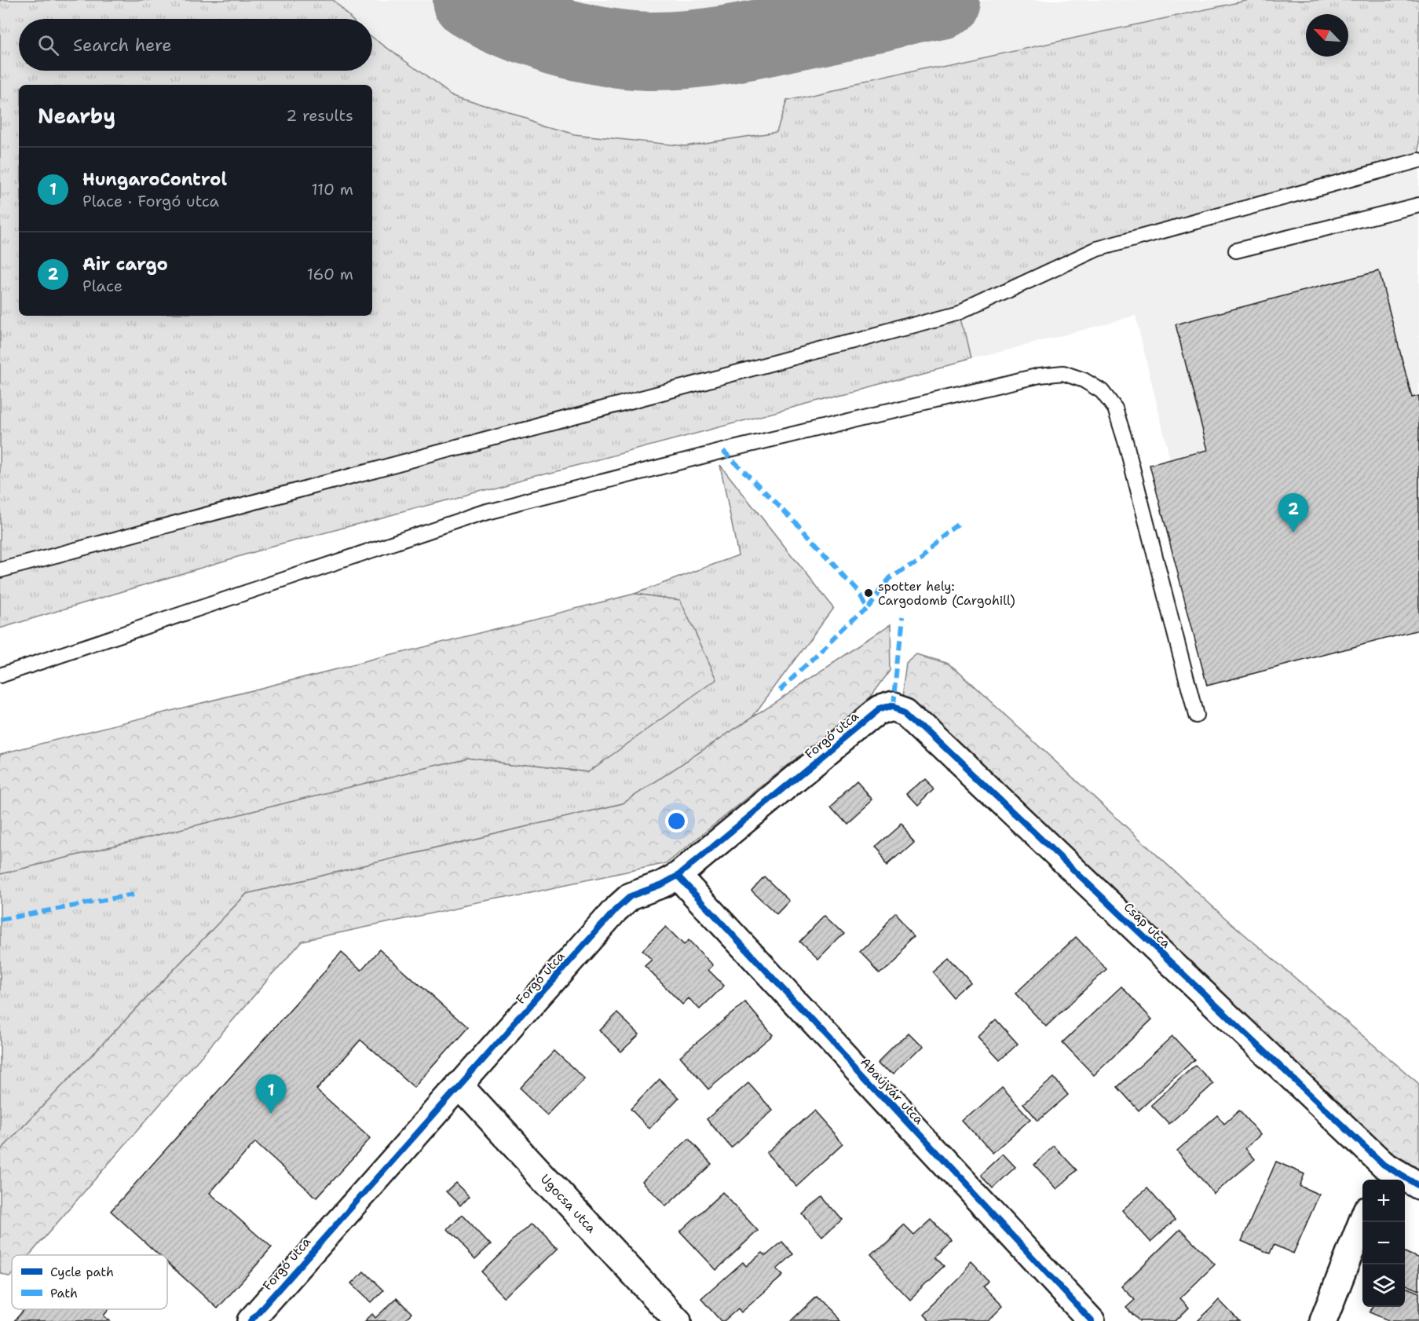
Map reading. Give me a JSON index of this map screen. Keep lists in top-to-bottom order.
{
  "streets": {
    "street": [
      "Forgó utca",
      "Csap utca",
      "Abaújvár utca",
      "Ugocsa utca"
    ]
  },
  "crossings": [
    ["Forgó utca", "Csap utca"],
    ["Forgó utca", "Abaújvár utca"],
    ["Forgó utca", "Ugocsa utca"]
  ],
  "places": ["spotter hely: Cargodomb (Cargohill)"],
  "legend": ["Cycle path", "Path"],
  "north": "top left",
  "page": {
    "search": "Search here",
    "heading": ["Nearby", "2 results"],
    "list": [
      {
        "mark": "1",
        "name": "HungaroControl",
        "note": "Place · Forgó utca",
        "value": "110 m"
      },
      {
        "mark": "2",
        "name": "Air cargo",
        "note": "Place",
        "value": "160 m"
      }
    ],
    "pins": ["2", "1"],
    "map_buttons": ["+", "−"]
  }
}
